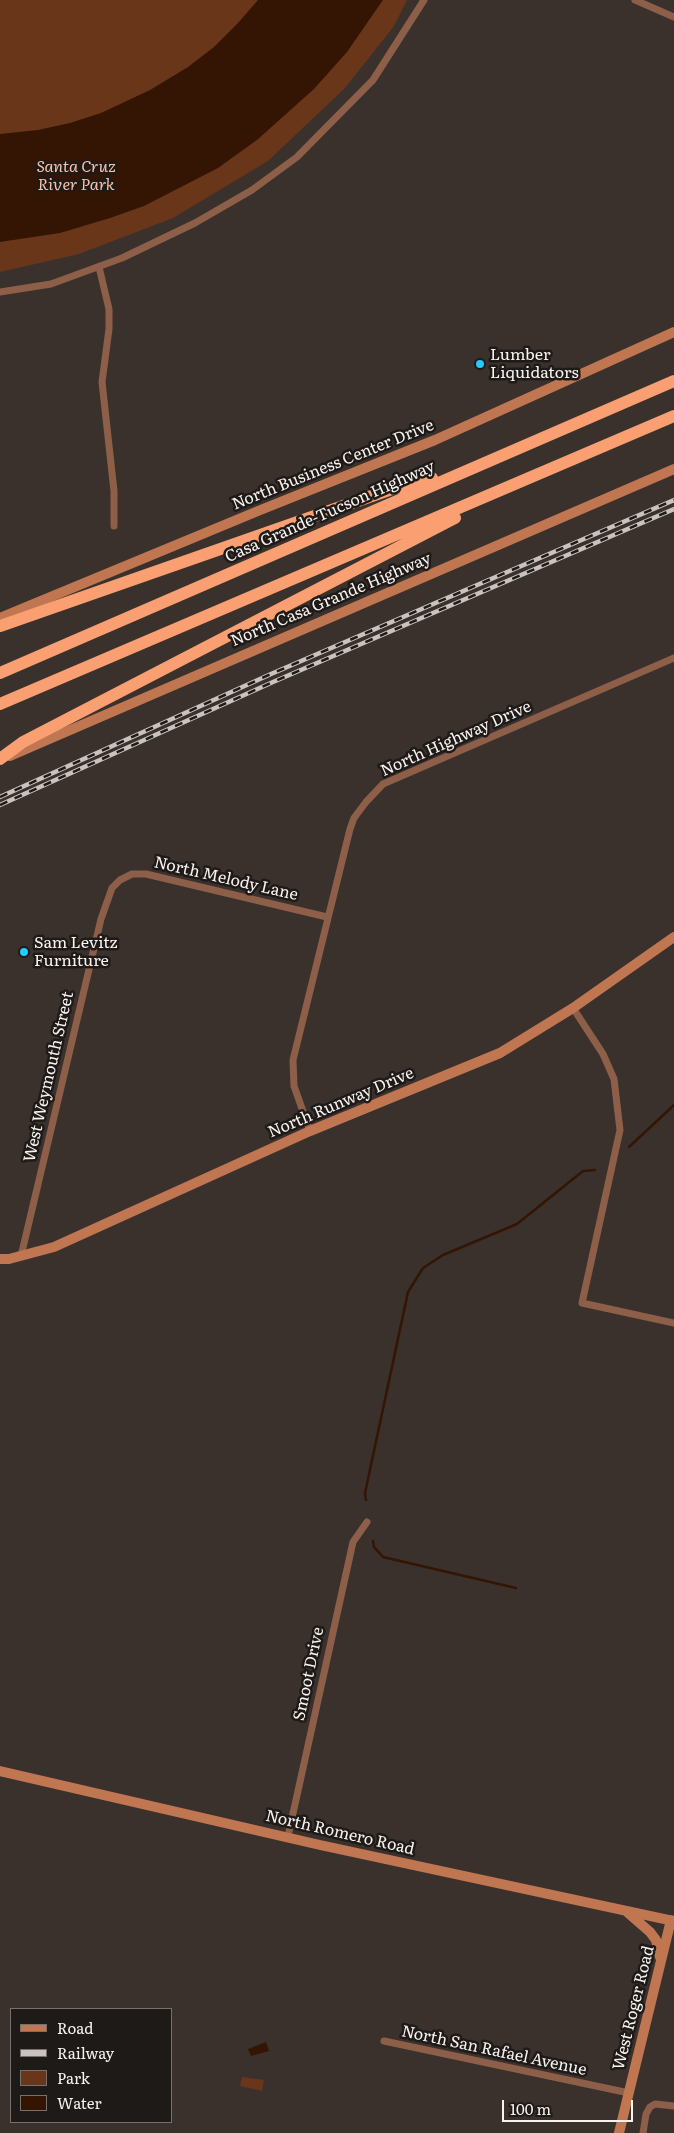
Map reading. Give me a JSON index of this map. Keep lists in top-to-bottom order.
{
  "streets": {
    "highway": ["Casa Grande-Tucson Highway"],
    "street": [
      "North Business Center Drive",
      "North Casa Grande Highway",
      "North Highway Drive",
      "North Melody Lane",
      "West Weymouth Street",
      "North Runway Drive",
      "Smoot Drive",
      "North Romero Road",
      "West Roger Road",
      "North San Rafael Avenue"
    ]
  },
  "crossings": [
    ["North Highway Drive", "North Melody Lane"],
    ["North Highway Drive", "North Runway Drive"],
    ["North Melody Lane", "West Weymouth Street"],
    ["West Weymouth Street", "North Runway Drive"],
    ["Smoot Drive", "North Romero Road"],
    ["North Romero Road", "West Roger Road"],
    ["West Roger Road", "North San Rafael Avenue"]
  ],
  "parks": ["Santa Cruz River Park"],
  "places": ["Lumber Liquidators", "Sam Levitz Furniture"],
  "legend": [
    "Road",
    "Railway",
    "Park",
    "Water"
  ],
  "scale_bar": "100 m"
}
